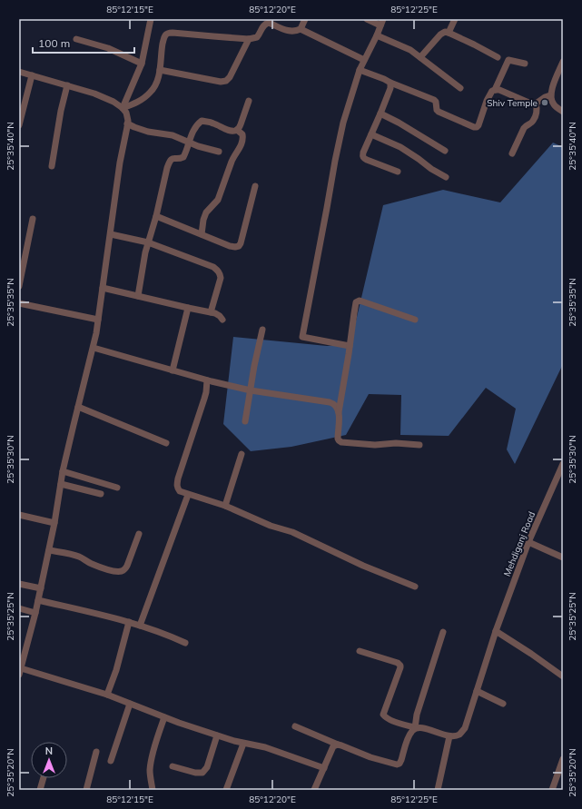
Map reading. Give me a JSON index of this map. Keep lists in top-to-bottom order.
{
  "streets": {
    "street": ["Mehdiganj Road"]
  },
  "places": ["Shiv Temple"],
  "scale_bar": "100 m",
  "north": "top",
  "coordinates": [
    "85°12'15\"E",
    "85°12'20\"E",
    "85°12'25\"E",
    "25°35'40\"N",
    "25°35'35\"N",
    "25°35'30\"N",
    "25°35'25\"N",
    "25°35'20\"N"
  ]
}
